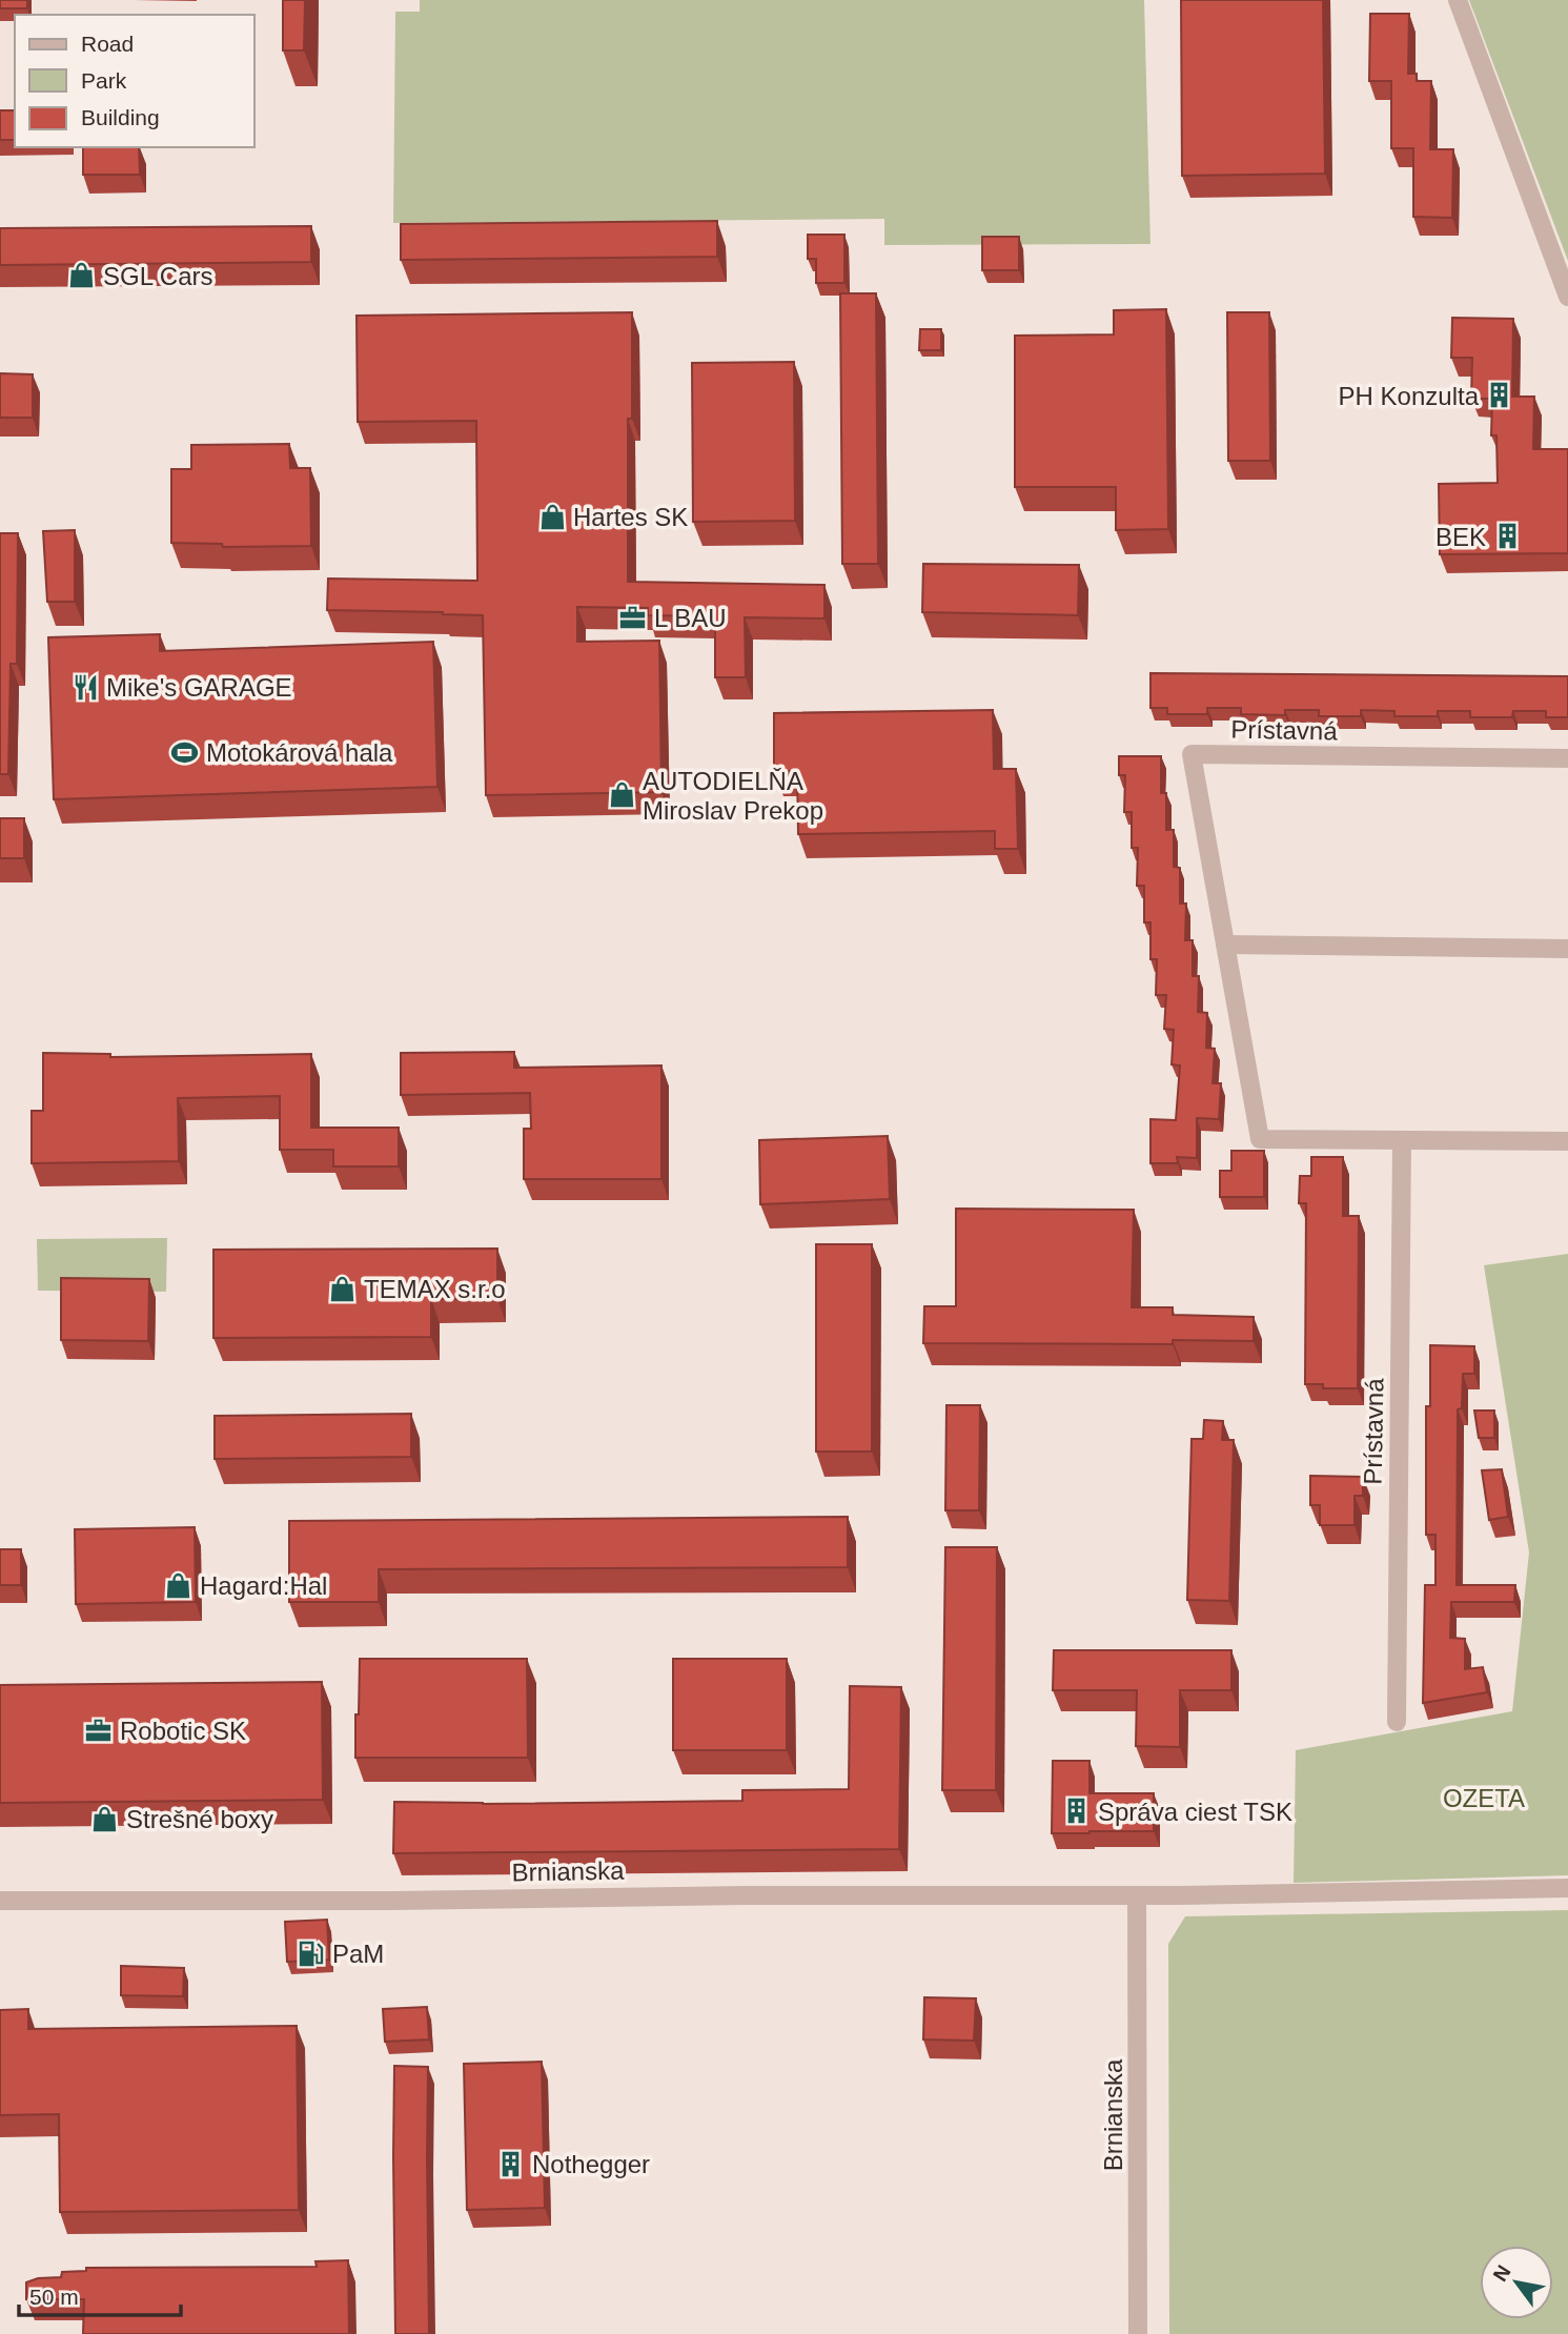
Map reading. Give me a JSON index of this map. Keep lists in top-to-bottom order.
{
  "streets": {
    "street": ["Prístavná", "Brnianska"]
  },
  "parks": ["OZETA"],
  "places": {
    "shop": [
      "SGL Cars",
      "Hartes SK",
      "AUTODIELŇA Miroslav Prekop",
      "TEMAX s.r.o",
      "Hagard:Hal",
      "Strešné boxy"
    ],
    "building": [
      "PH Konzulta",
      "BEK",
      "Správa ciest TSK",
      "Nothegger"
    ],
    "office": ["L BAU", "Robotic SK"],
    "restaurant": ["Mike's GARAGE"],
    "sports": ["Motokárová hala"],
    "fuel station": ["PaM"]
  },
  "legend": ["Road", "Park", "Building"],
  "scale_bar": "50 m",
  "north": "top left"
}
